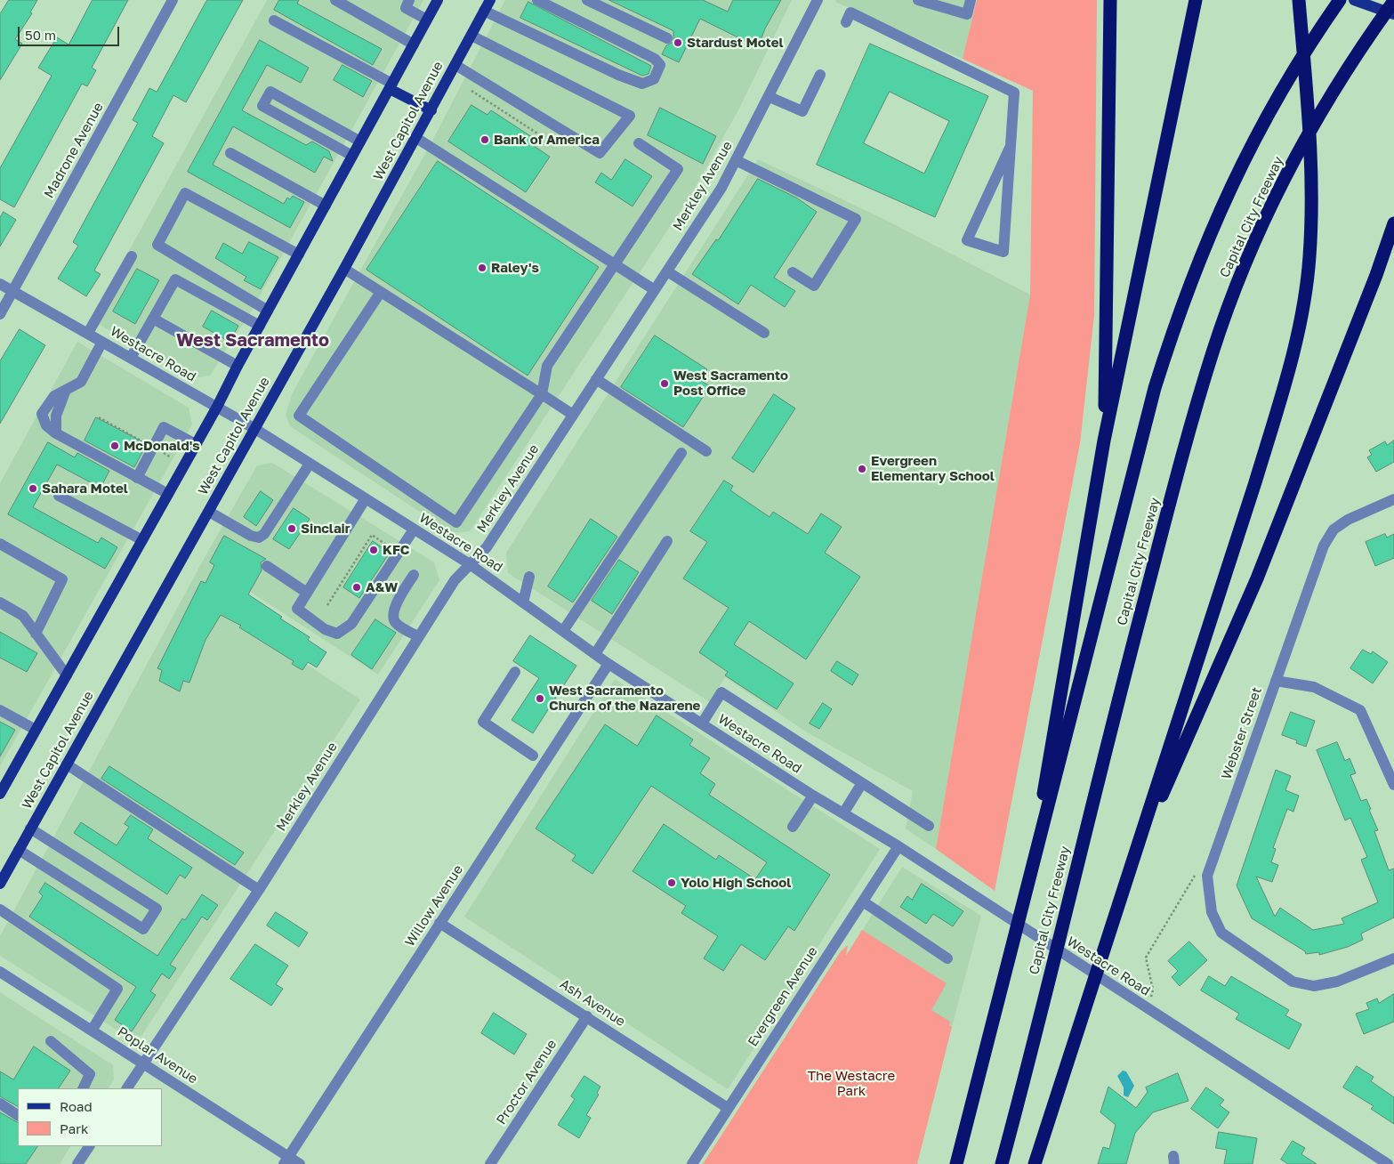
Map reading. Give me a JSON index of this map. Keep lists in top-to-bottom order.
{
  "streets": {
    "highway": ["Capital City Freeway"],
    "main road": ["West Capitol Avenue"],
    "street": [
      "Madrone Avenue",
      "Merkley Avenue",
      "Westacre Road",
      "Webster Street",
      "Willow Avenue",
      "Evergreen Avenue",
      "Ash Avenue",
      "Poplar Avenue",
      "Proctor Avenue"
    ]
  },
  "crossings": [
    ["West Capitol Avenue", "Westacre Road"],
    ["Madrone Avenue", "Westacre Road"],
    ["Merkley Avenue", "Westacre Road"],
    ["Merkley Avenue", "Poplar Avenue"],
    ["Westacre Road", "Willow Avenue"],
    ["Westacre Road", "Evergreen Avenue"],
    ["Willow Avenue", "Ash Avenue"],
    ["Willow Avenue", "Poplar Avenue"],
    ["Evergreen Avenue", "Ash Avenue"],
    ["Ash Avenue", "Proctor Avenue"]
  ],
  "districts": ["West Sacramento"],
  "parks": ["The Westacre Park"],
  "places": [
    "Stardust Motel",
    "Bank of America",
    "Raley's",
    "West Sacramento Post Office",
    "McDonald's",
    "Evergreen Elementary School",
    "Sahara Motel",
    "Sinclair",
    "KFC",
    "A&W",
    "West Sacramento Church of the Nazarene",
    "Yolo High School"
  ],
  "legend": ["Road", "Park"],
  "scale_bar": "50 m"
}
